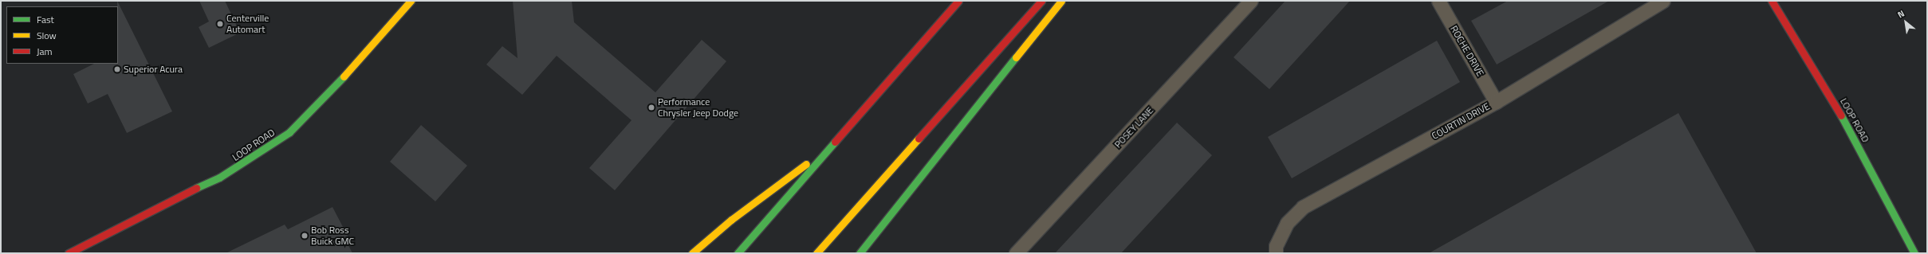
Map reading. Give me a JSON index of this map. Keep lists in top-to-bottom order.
{
  "streets": {
    "main road": ["LOOP ROAD"],
    "street": ["ROCHE DRIVE", "COURTIN DRIVE", "POSEY LANE"]
  },
  "crossings": [
    ["ROCHE DRIVE", "COURTIN DRIVE"]
  ],
  "places": [
    "Centerville Automart",
    "Superior Acura",
    "Performance Chrysler Jeep Dodge",
    "Bob Ross Buick GMC"
  ],
  "legend": ["Fast", "Slow", "Jam"],
  "north": "top left"
}
